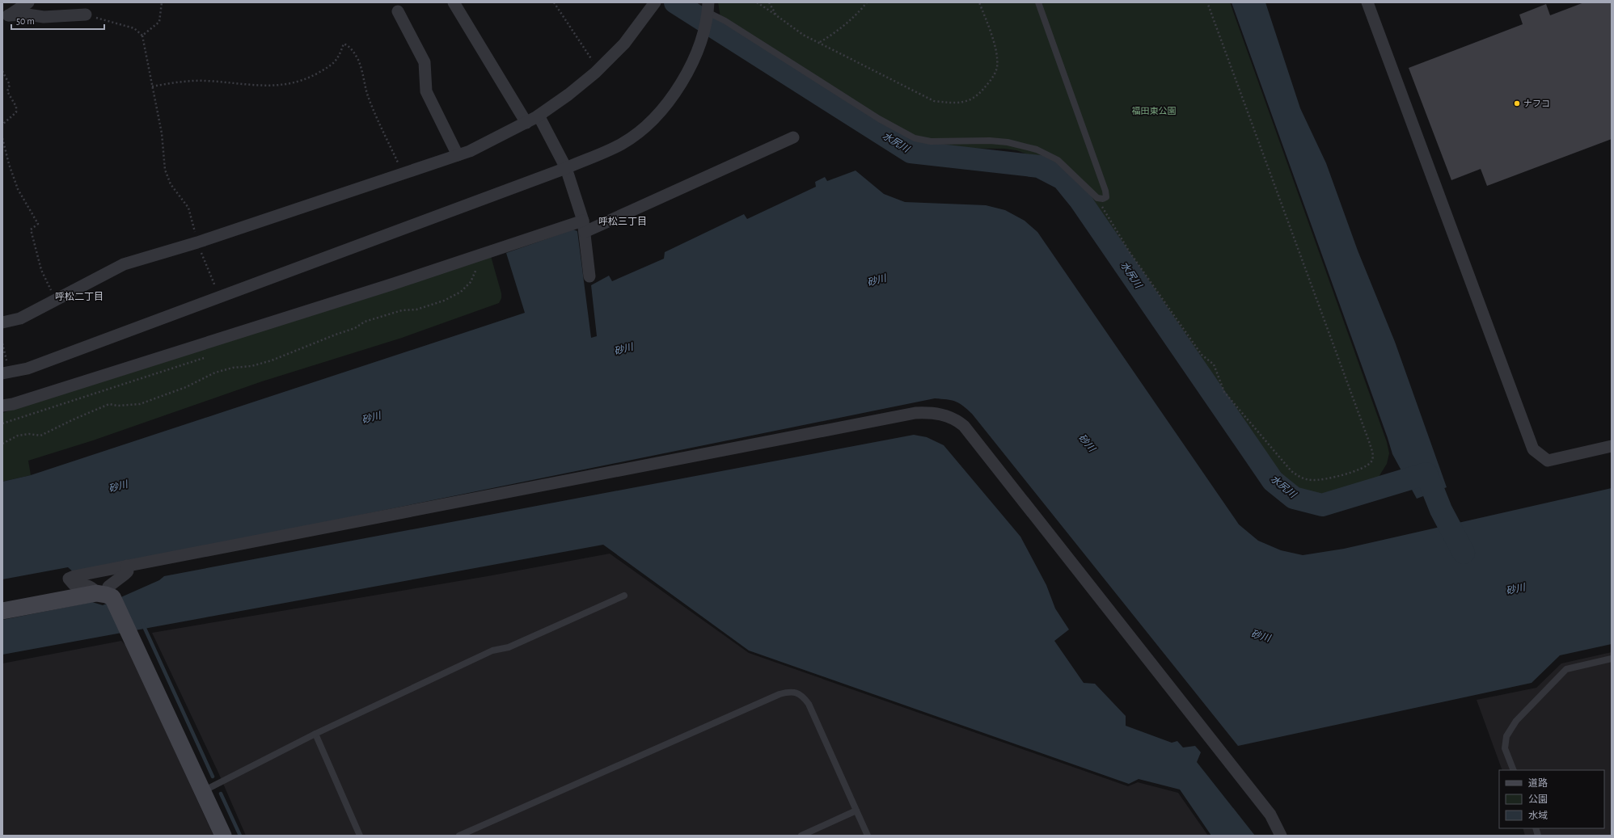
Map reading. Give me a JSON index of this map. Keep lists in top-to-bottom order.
{
  "districts": ["呼松三丁目", "呼松二丁目"],
  "water": ["水尻川", "砂川"],
  "parks": ["福田東公園"],
  "places": ["ナフコ"],
  "legend": ["道路", "公園", "水域"],
  "scale_bar": "50 m"
}
